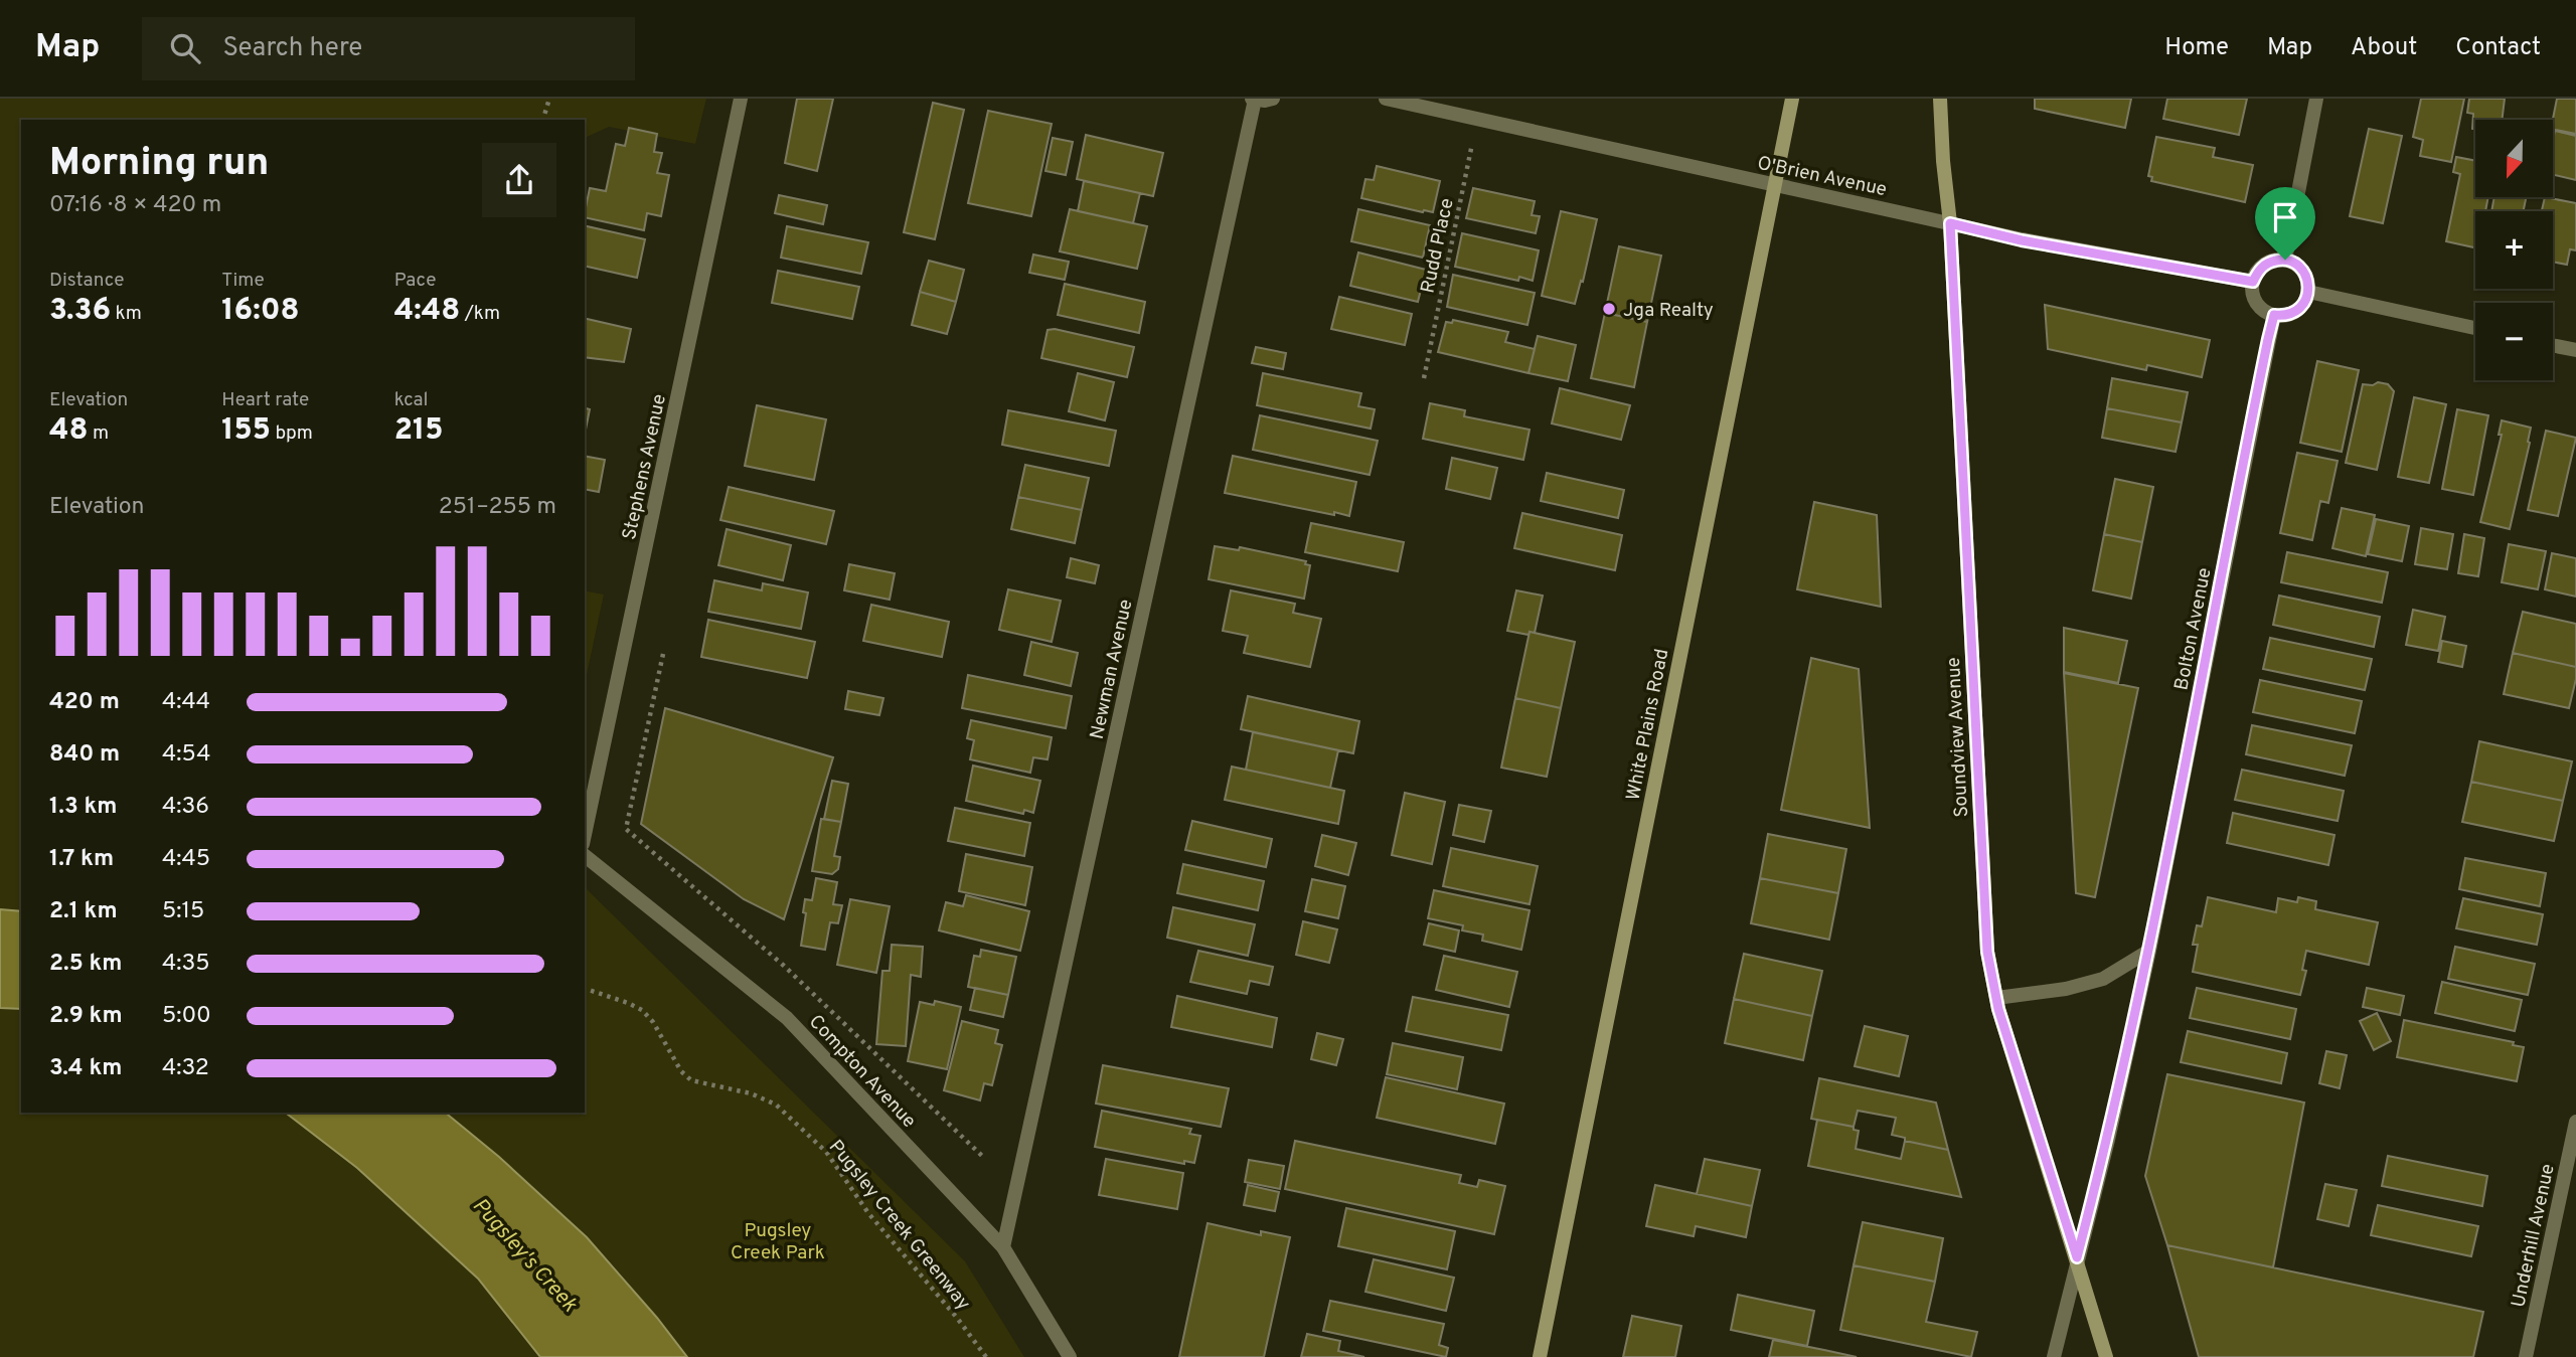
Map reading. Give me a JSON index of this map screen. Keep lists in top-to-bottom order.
{
  "streets": {
    "main road": ["White Plains Road", "Soundview Avenue"],
    "street": [
      "O'Brien Avenue",
      "Stephens Avenue",
      "Bolton Avenue",
      "Newman Avenue",
      "Compton Avenue",
      "Underhill Avenue"
    ],
    "path": ["Rudd Place", "Pugsley Creek Greenway"]
  },
  "crossings": [
    ["O'Brien Avenue", "Rudd Place"],
    ["O'Brien Avenue", "Bolton Avenue"],
    ["O'Brien Avenue", "White Plains Road"],
    ["O'Brien Avenue", "Soundview Avenue"],
    ["Bolton Avenue", "Soundview Avenue"],
    ["Newman Avenue", "Compton Avenue"]
  ],
  "water": ["Pugsley's Creek"],
  "parks": ["Pugsley Creek Park"],
  "places": ["Jga Realty"],
  "north": "bottom",
  "page": {
    "header": "Map",
    "search": "Search here",
    "nav": [
      "Home",
      "Map",
      "About",
      "Contact"
    ],
    "map_buttons": ["+", "−"],
    "heading": ["Morning run", "07:16 · 8 × 420 m"],
    "stats": [
      ["Distance", "3.36 km"],
      ["Time", "16:08"],
      ["Pace", "4:48 /km"],
      ["Elevation", "48 m"],
      ["Heart rate", "155 bpm"],
      ["kcal", "215"]
    ],
    "chart": ["Elevation", "251–255 m"],
    "list": [
      {
        "name": "420 m",
        "note": "4:44"
      },
      {
        "name": "840 m",
        "note": "4:54"
      },
      {
        "name": "1.3 km",
        "note": "4:36"
      },
      {
        "name": "1.7 km",
        "note": "4:45"
      },
      {
        "name": "2.1 km",
        "note": "5:15"
      },
      {
        "name": "2.5 km",
        "note": "4:35"
      },
      {
        "name": "2.9 km",
        "note": "5:00"
      },
      {
        "name": "3.4 km",
        "note": "4:32"
      }
    ]
  }
}
